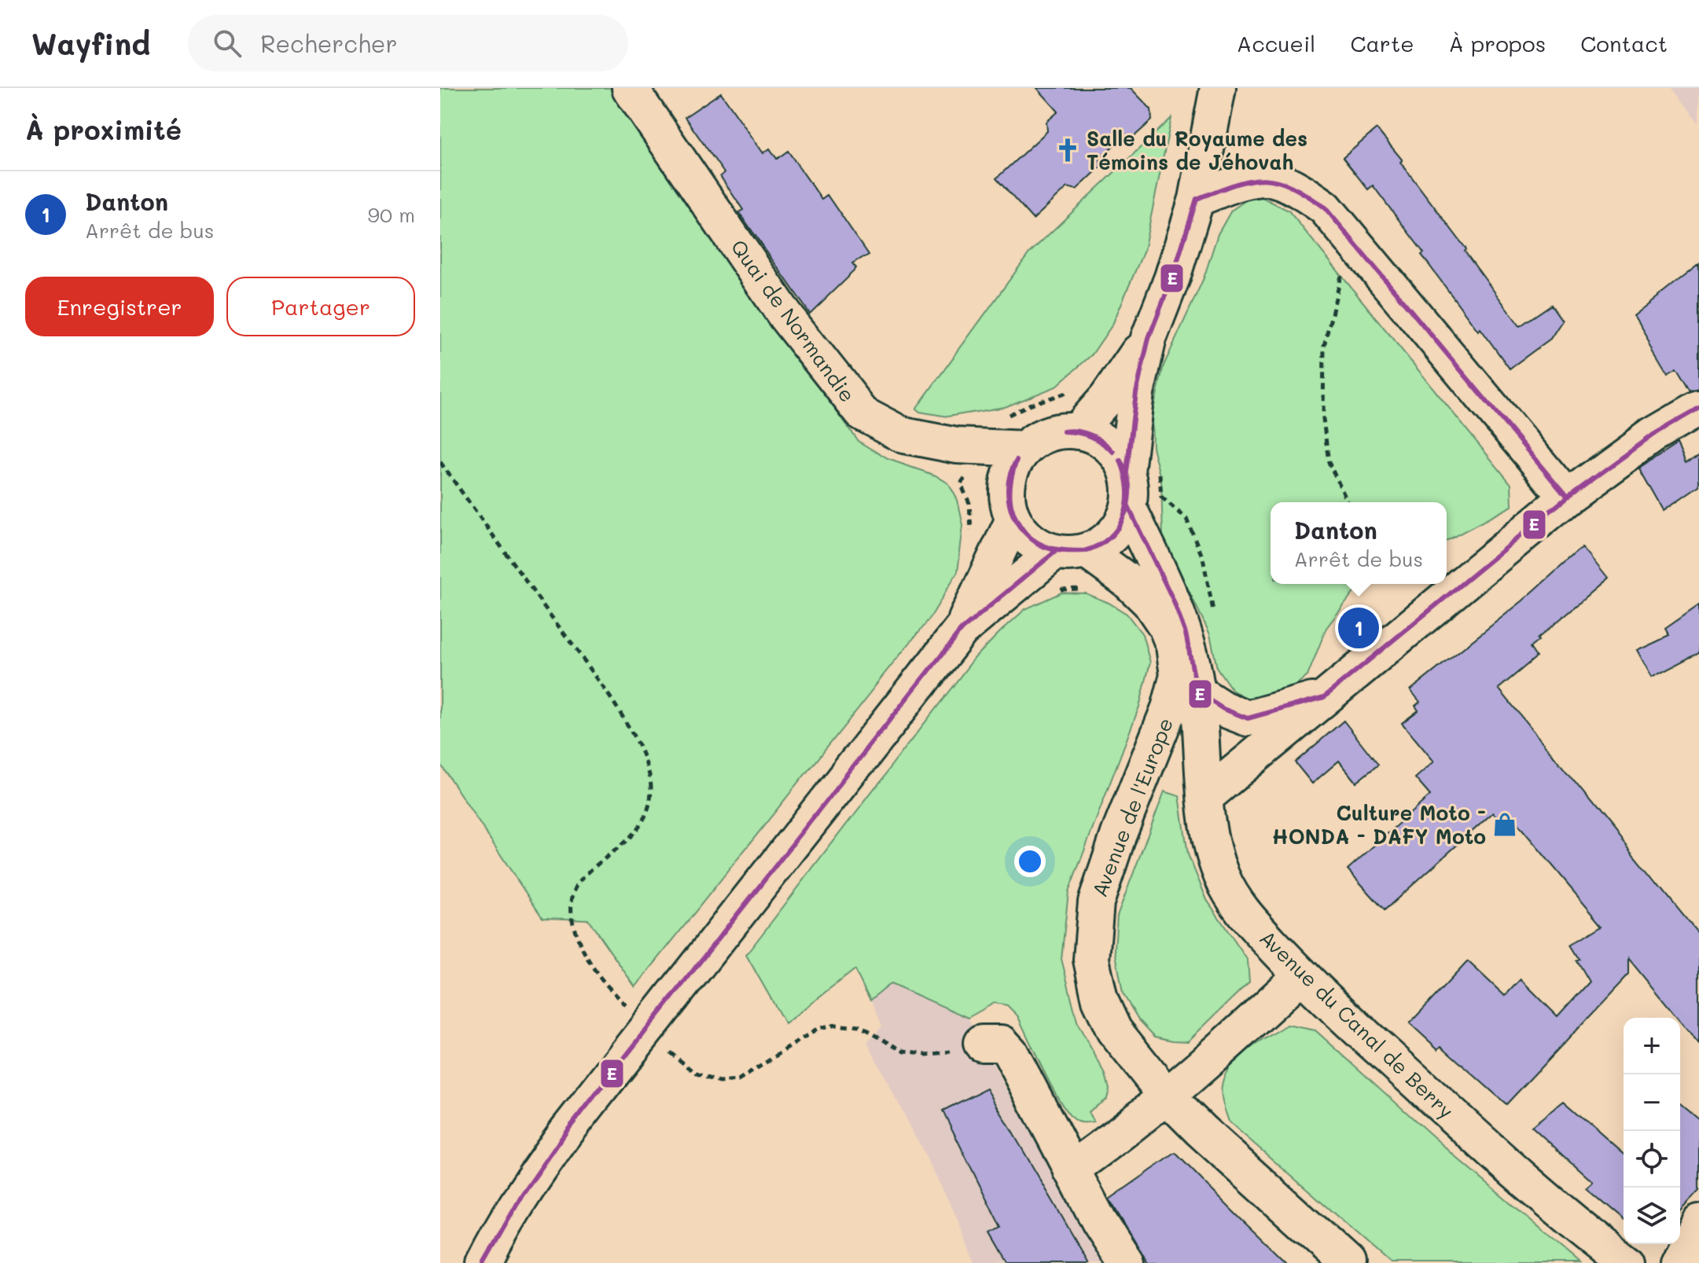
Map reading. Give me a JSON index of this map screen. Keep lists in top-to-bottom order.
{
  "streets": {
    "street": ["Quai de Normandie", "Avenue de l'Europe", "Avenue du Canal de Berry"]
  },
  "crossings": [
    ["Quai de Normandie", "Avenue de l'Europe"],
    ["Quai de Normandie", "Avenue du Canal de Berry"],
    ["Avenue de l'Europe", "Avenue du Canal de Berry"]
  ],
  "places": {
    "church": ["Salle du Royaume des Témoins de Jéhovah"],
    "shop": ["Culture Moto - HONDA - DAFY Moto"]
  },
  "lines": ["transit line E"],
  "page": {
    "header": "Wayfind",
    "search": "Rechercher",
    "nav": [
      "Accueil",
      "Carte",
      "À propos",
      "Contact"
    ],
    "heading": "À proximité",
    "list": [
      {
        "mark": "1",
        "name": "Danton",
        "note": "Arrêt de bus",
        "value": "90 m"
      }
    ],
    "buttons": ["Enregistrer", "Partager"],
    "popup": ["Danton", "Arrêt de bus"],
    "pins": "1",
    "map_buttons": ["+", "−"]
  }
}
